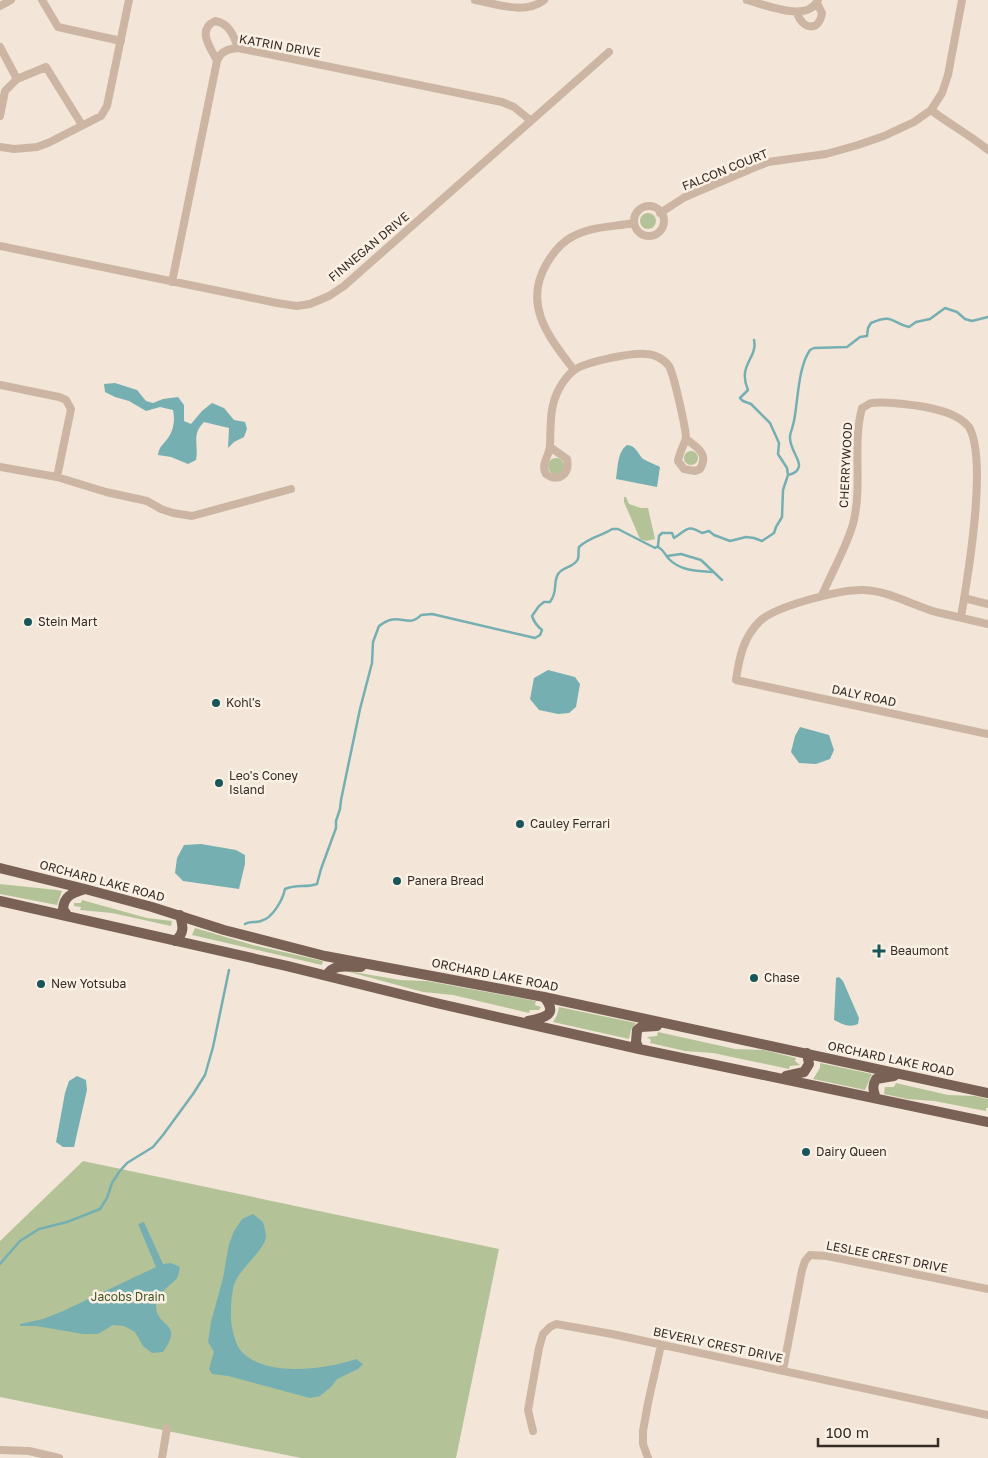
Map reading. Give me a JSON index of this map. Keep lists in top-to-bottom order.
{
  "streets": {
    "main road": ["ORCHARD LAKE ROAD"],
    "street": [
      "KATRIN DRIVE",
      "FALCON COURT",
      "FINNEGAN DRIVE",
      "CHERRYWOOD",
      "DALY ROAD",
      "LESLEE CREST DRIVE",
      "BEVERLY CREST DRIVE"
    ]
  },
  "crossings": [
    ["KATRIN DRIVE", "FINNEGAN DRIVE"],
    ["CHERRYWOOD", "DALY ROAD"],
    ["LESLEE CREST DRIVE", "BEVERLY CREST DRIVE"]
  ],
  "parks": ["Jacobs Drain"],
  "places": {
    "other": [
      "Stein Mart",
      "Kohl's",
      "Leo's Coney Island",
      "Cauley Ferrari",
      "Panera Bread",
      "Chase",
      "New Yotsuba",
      "Dairy Queen"
    ],
    "health": ["Beaumont"]
  },
  "scale_bar": "100 m"
}
